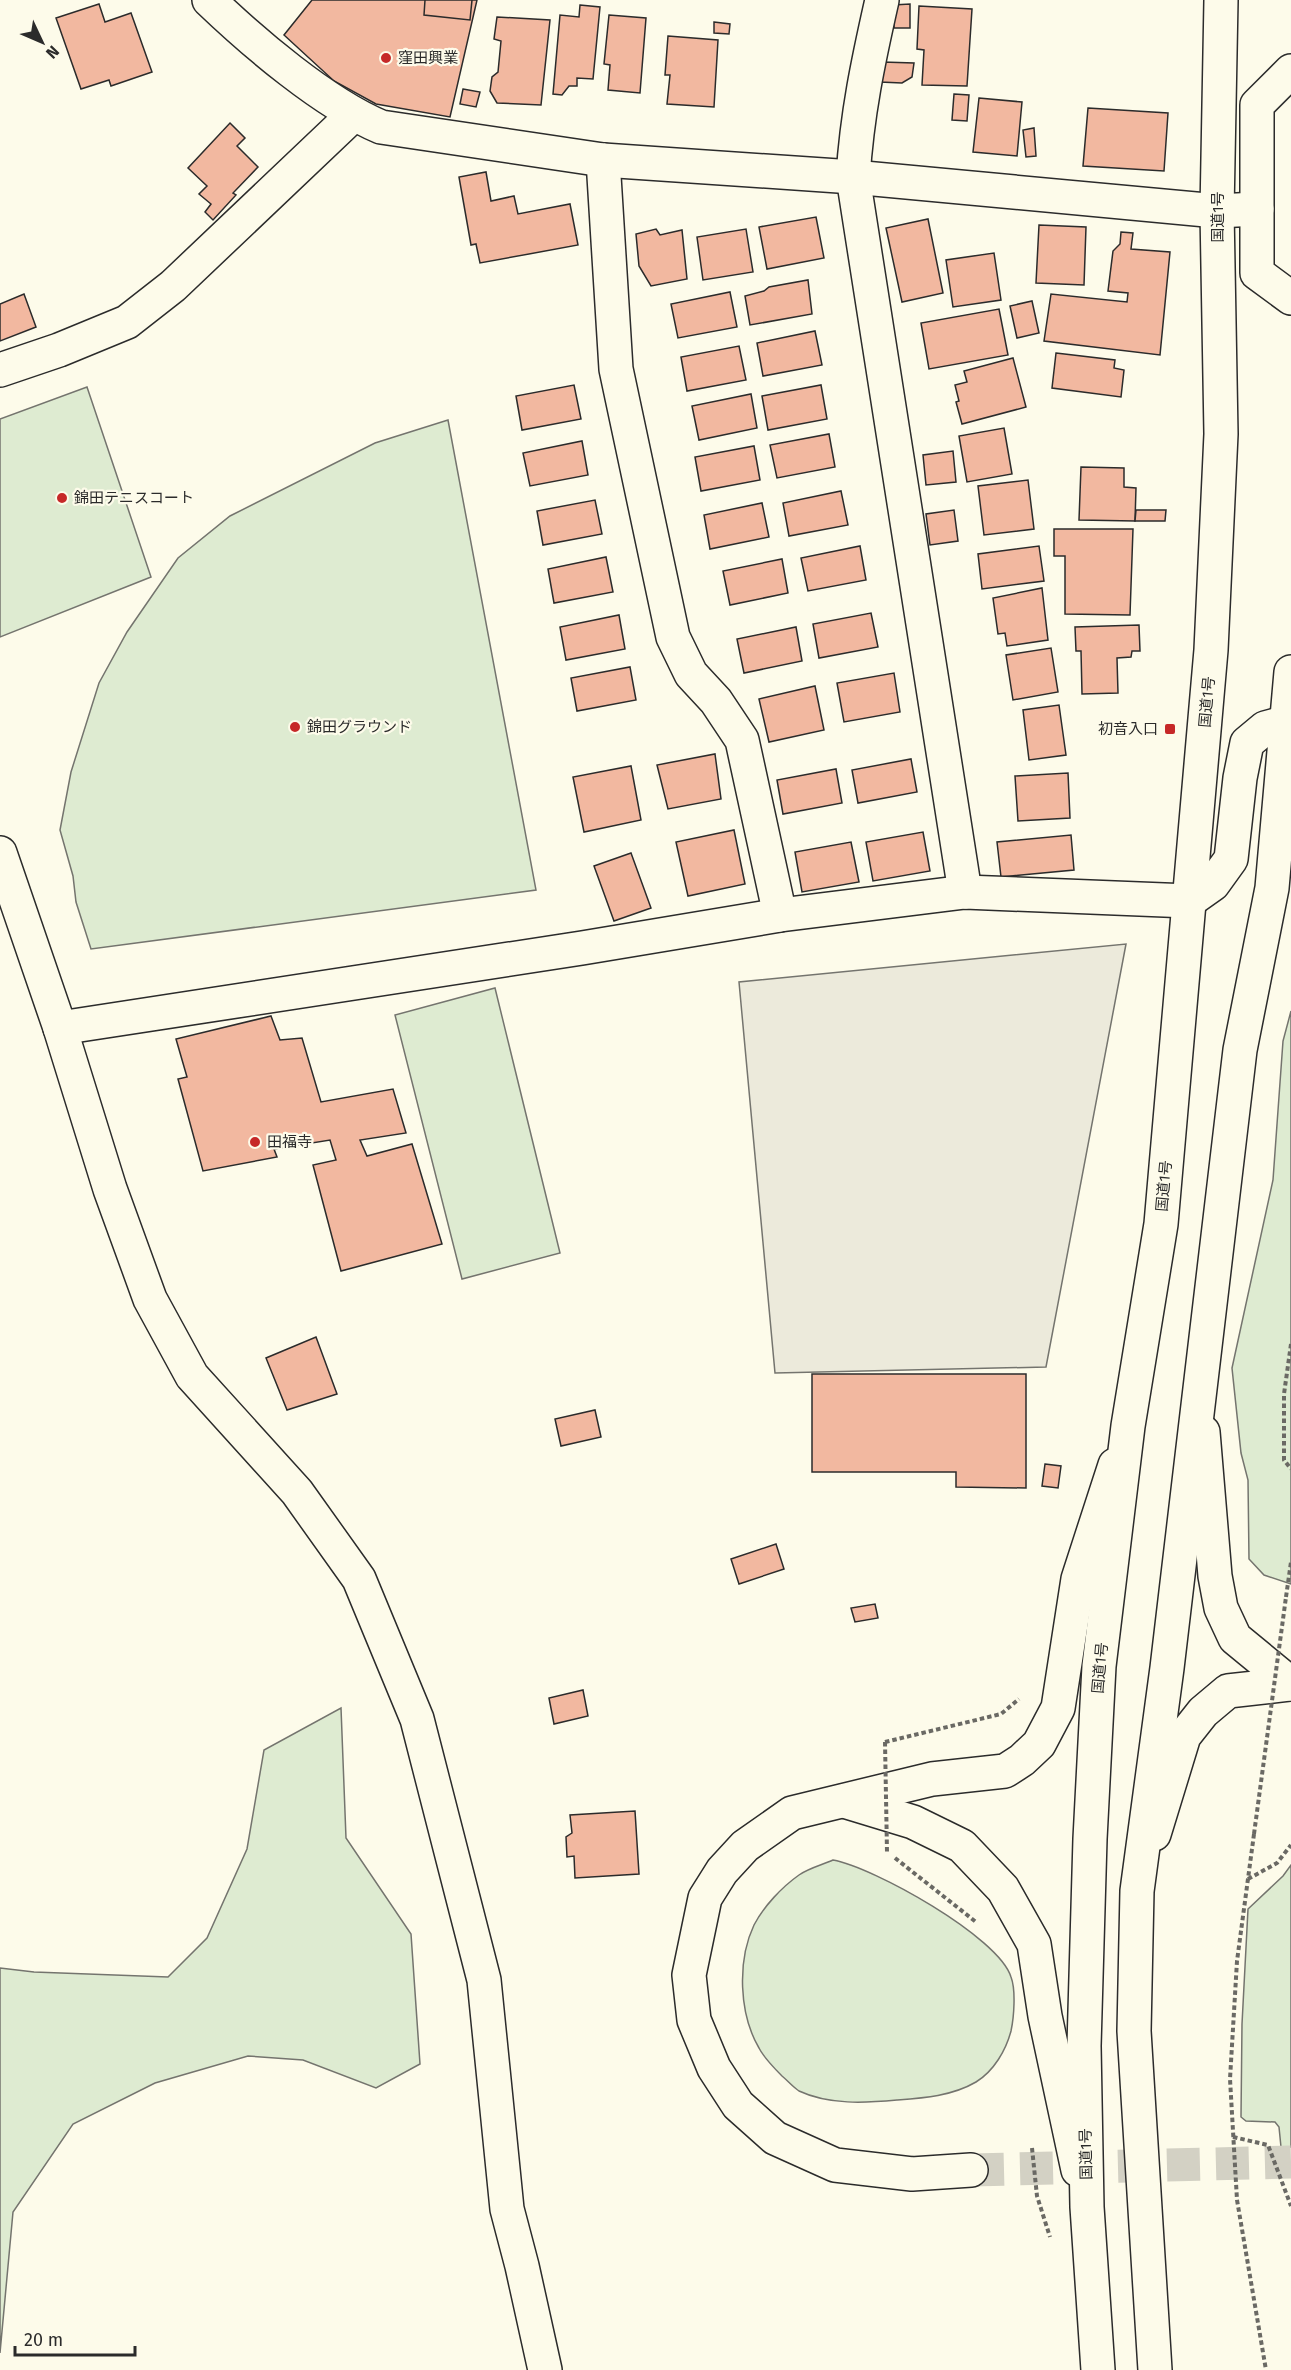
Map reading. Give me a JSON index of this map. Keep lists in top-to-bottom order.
{
  "streets": {
    "main road": ["国道1号"]
  },
  "places": {
    "other": [
      "窪田興業",
      "錦田テニスコート",
      "錦田グラウンド",
      "田福寺"
    ],
    "transit": ["初音入口"]
  },
  "scale_bar": "20 m",
  "north": "bottom right"
}
